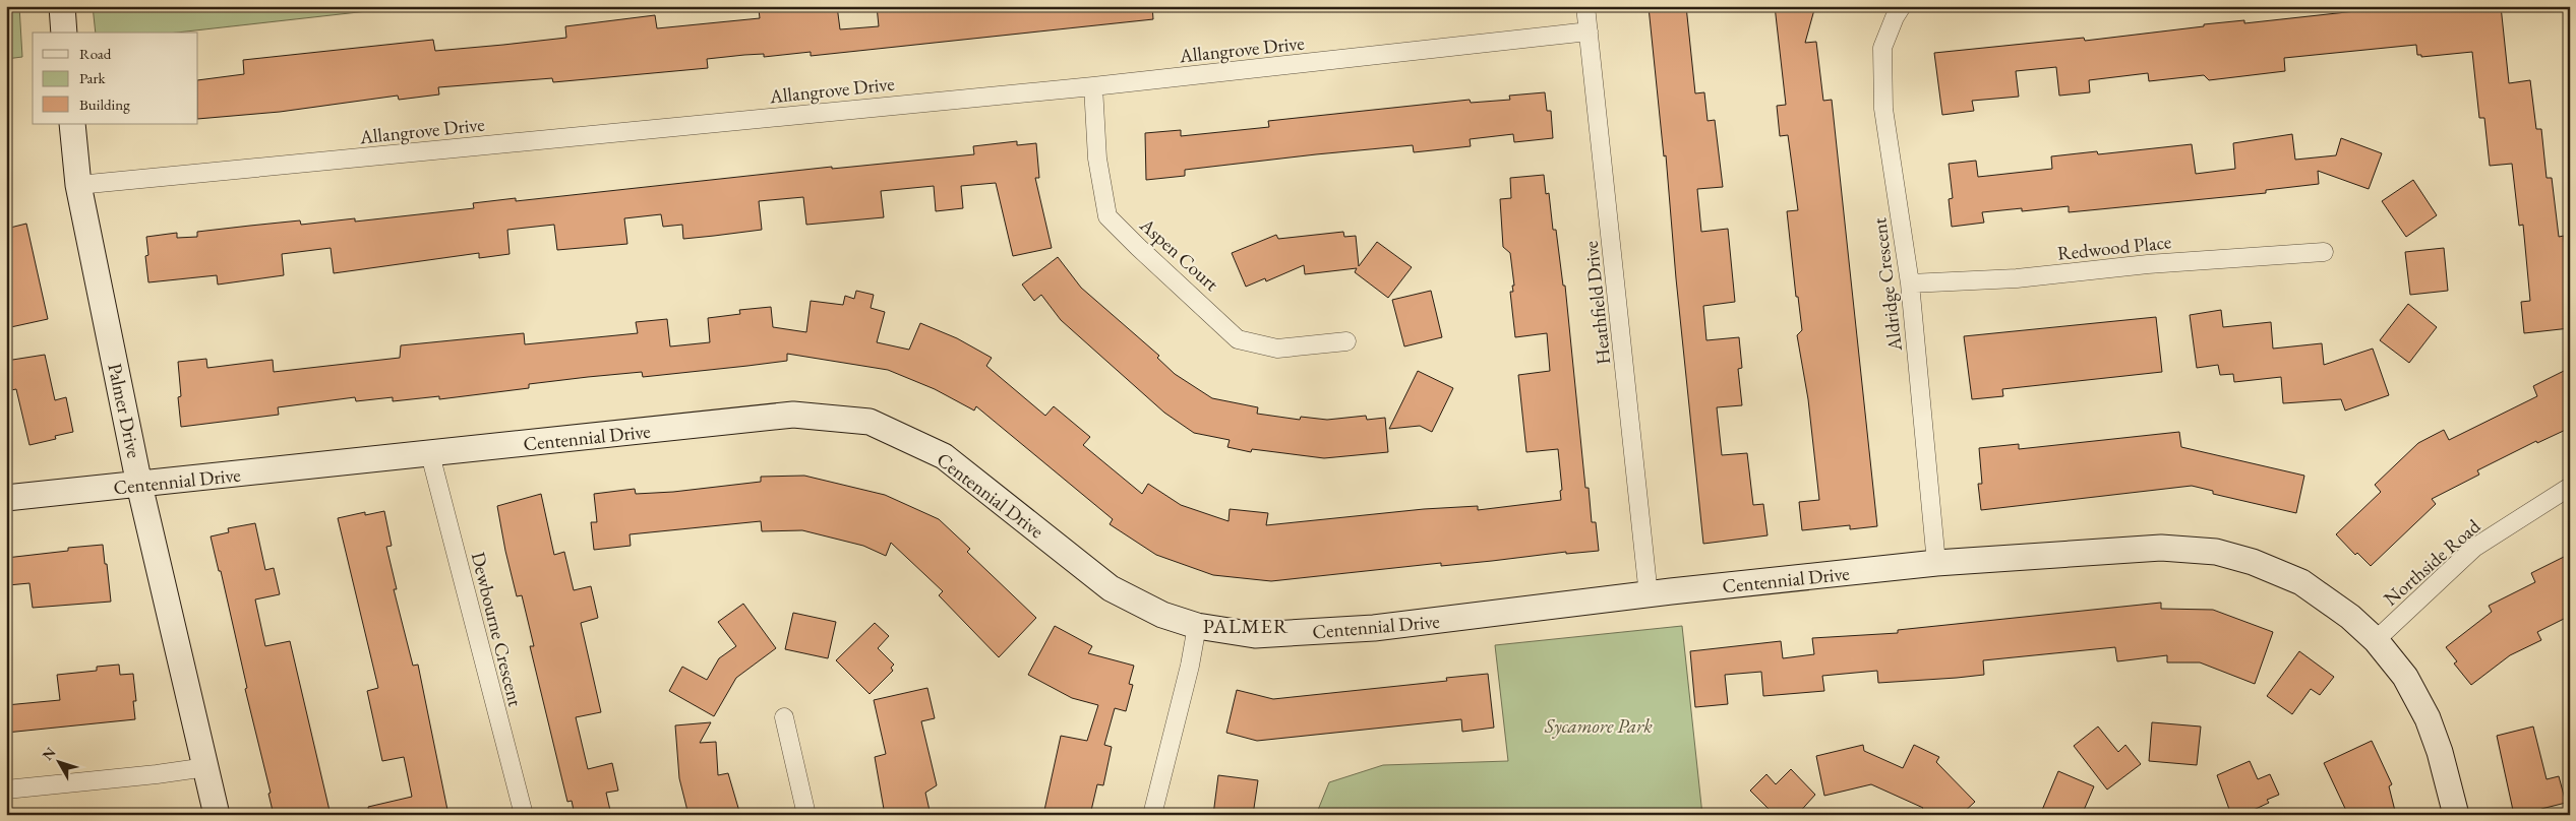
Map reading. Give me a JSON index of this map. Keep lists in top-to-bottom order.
{
  "streets": {
    "street": [
      "Allangrove Drive",
      "Redwood Place",
      "Aspen Court",
      "Aldridge Crescent",
      "Heathfield Drive",
      "Palmer Drive",
      "Centennial Drive",
      "Northside Road",
      "Dewbourne Crescent"
    ]
  },
  "crossings": [
    ["Allangrove Drive", "Aspen Court"],
    ["Allangrove Drive", "Heathfield Drive"],
    ["Allangrove Drive", "Palmer Drive"],
    ["Redwood Place", "Aldridge Crescent"],
    ["Aldridge Crescent", "Centennial Drive"],
    ["Heathfield Drive", "Centennial Drive"],
    ["Palmer Drive", "Centennial Drive"],
    ["Centennial Drive", "Northside Road"],
    ["Centennial Drive", "Dewbourne Crescent"]
  ],
  "districts": ["PALMER"],
  "parks": ["Sycamore Park"],
  "legend": ["Road", "Park", "Building"],
  "north": "top left"
}
